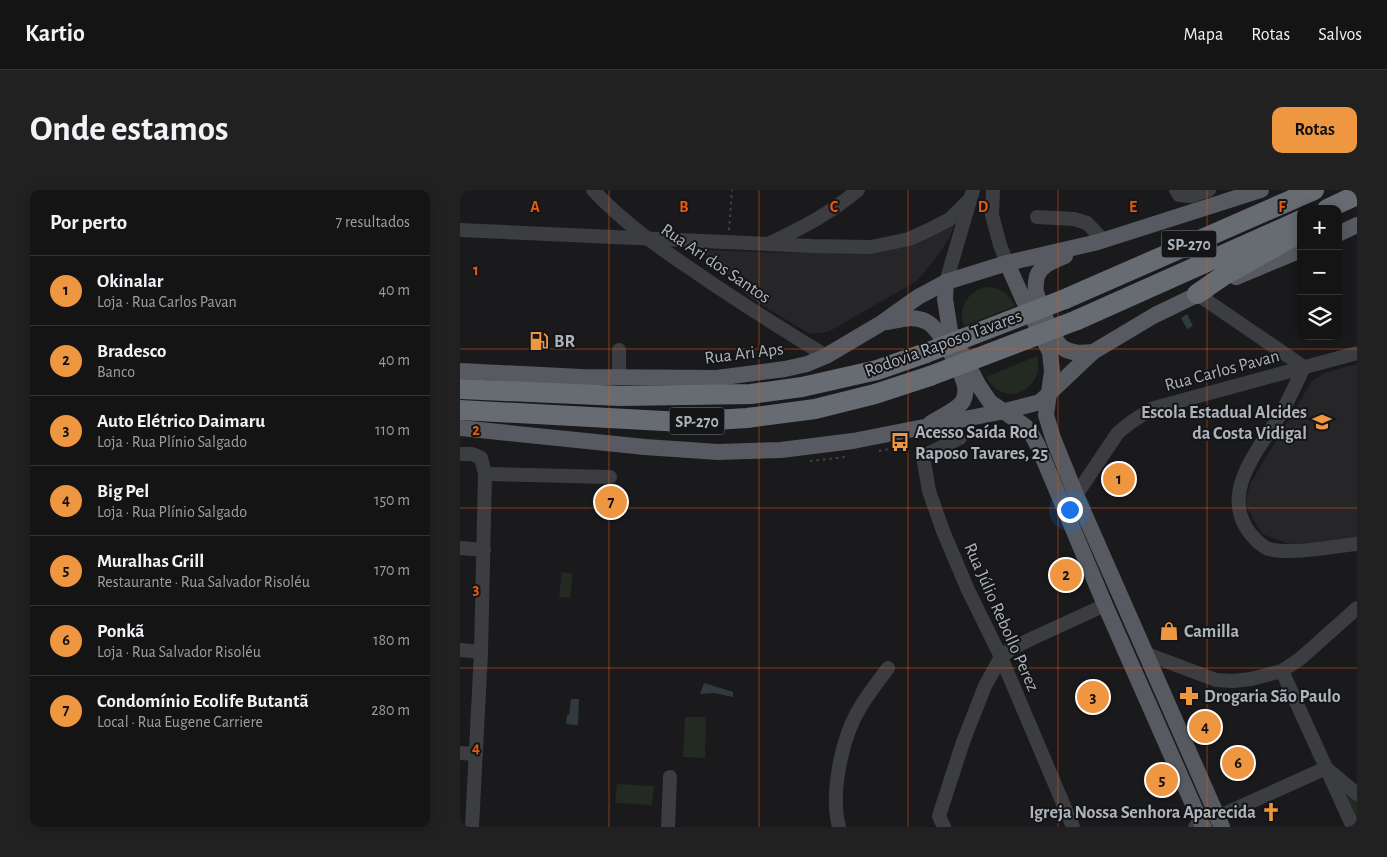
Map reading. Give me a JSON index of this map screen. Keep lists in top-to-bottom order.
{
  "streets": {
    "highway": ["SP-270", "Rodovia Raposo Tavares"],
    "main road": ["Rua Ari Aps"],
    "street": ["Rua Ari dos Santos", "Rua Carlos Pavan", "Rua Júlio Rebollo Perez"]
  },
  "crossings": [
    ["Rua Ari dos Santos", "Rua Ari Aps"]
  ],
  "places": {
    "fuel station": ["BR"],
    "school or university": ["Escola Estadual Alcides da Costa Vidigal"],
    "bus stop": ["Acesso Saída Rod Raposo Tavares, 25"],
    "shop": ["Camilla"],
    "pharmacy": ["Drogaria São Paulo"],
    "church": ["Igreja Nossa Senhora Aparecida"]
  },
  "page": {
    "header": "Kartio",
    "nav": ["Mapa", "Rotas", "Salvos"],
    "buttons": "Rotas",
    "title": "Onde estamos",
    "heading": ["Por perto", "7 resultados"],
    "map_buttons": ["+", "−"],
    "list": [
      {
        "mark": "1",
        "name": "Okinalar",
        "note": "Loja · Rua Carlos Pavan",
        "value": "40 m"
      },
      {
        "mark": "2",
        "name": "Bradesco",
        "note": "Banco",
        "value": "40 m"
      },
      {
        "mark": "3",
        "name": "Auto Elétrico Daimaru",
        "note": "Loja · Rua Plínio Salgado",
        "value": "110 m"
      },
      {
        "mark": "4",
        "name": "Big Pel",
        "note": "Loja · Rua Plínio Salgado",
        "value": "150 m"
      },
      {
        "mark": "5",
        "name": "Muralhas Grill",
        "note": "Restaurante · Rua Salvador Risoléu",
        "value": "170 m"
      },
      {
        "mark": "6",
        "name": "Ponkã",
        "note": "Loja · Rua Salvador Risoléu",
        "value": "180 m"
      },
      {
        "mark": "7",
        "name": "Condomínio Ecolife Butantã",
        "note": "Local · Rua Eugene Carriere",
        "value": "280 m"
      }
    ],
    "pins": [
      "1",
      "7",
      "2",
      "3",
      "4",
      "6",
      "5"
    ]
  },
  "grid": {
    "columns": [
      "A",
      "B",
      "C",
      "D",
      "E",
      "F"
    ],
    "rows": [
      "1",
      "2",
      "3",
      "4"
    ]
  }
}
